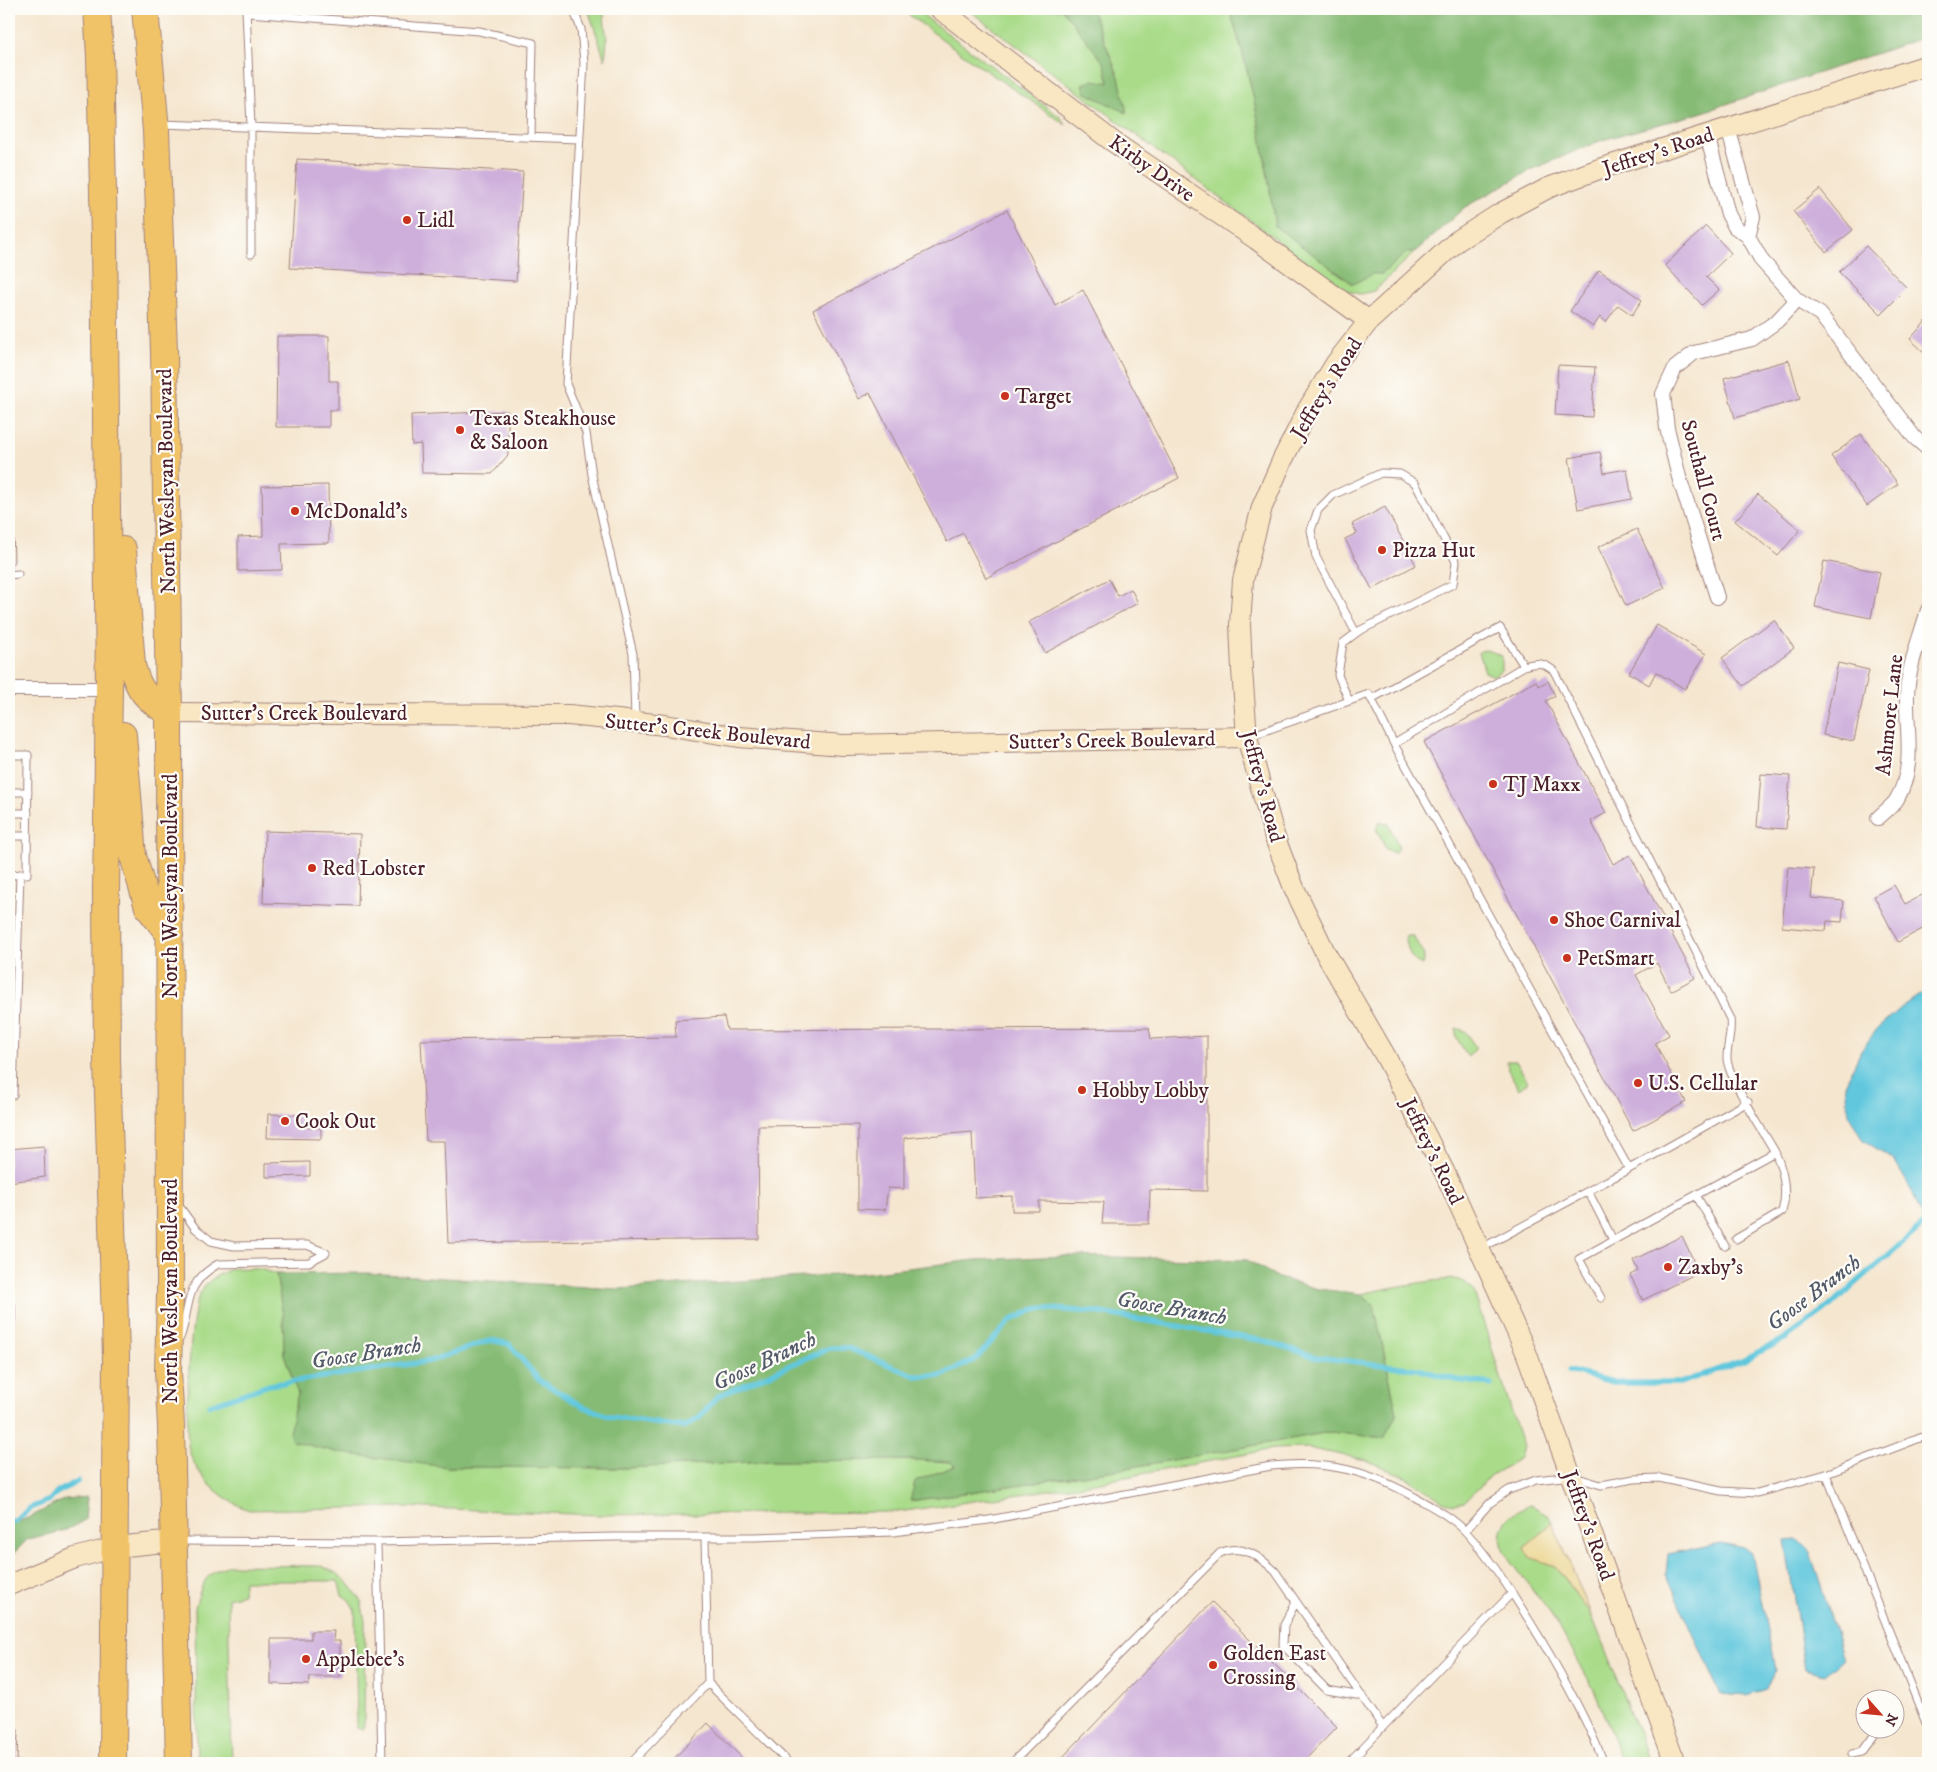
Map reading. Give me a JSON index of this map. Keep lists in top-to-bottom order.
{
  "streets": {
    "highway": ["North Wesleyan Boulevard"],
    "street": [
      "Jeffrey's Road",
      "Kirby Drive",
      "Southall Court",
      "Sutter's Creek Boulevard",
      "Ashmore Lane"
    ]
  },
  "crossings": [
    ["Jeffrey's Road", "Kirby Drive"],
    ["Jeffrey's Road", "Sutter's Creek Boulevard"],
    ["North Wesleyan Boulevard", "Sutter's Creek Boulevard"]
  ],
  "water": ["Goose Branch"],
  "places": [
    "Lidl",
    "Target",
    "Texas Steakhouse & Saloon",
    "McDonald's",
    "Pizza Hut",
    "TJ Maxx",
    "Red Lobster",
    "Shoe Carnival",
    "PetSmart",
    "U.S. Cellular",
    "Hobby Lobby",
    "Cook Out",
    "Zaxby's",
    "Applebee's",
    "Golden East Crossing"
  ],
  "north": "bottom right"
}
